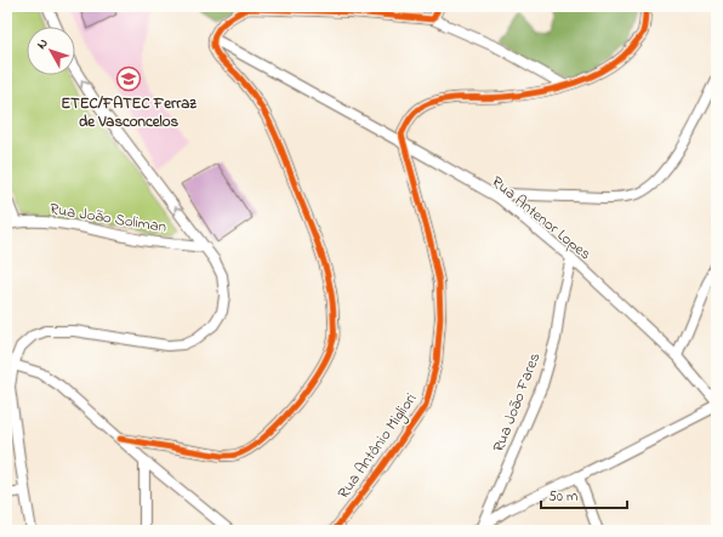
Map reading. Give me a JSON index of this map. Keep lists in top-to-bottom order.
{
  "streets": {
    "street": [
      "Rua João Soliman",
      "Rua Antenor Lopes",
      "Rua João Fares",
      "Rua Antônio Migliori"
    ]
  },
  "crossings": [
    ["Rua Antenor Lopes", "Rua João Fares"],
    ["Rua Antenor Lopes", "Rua Antônio Migliori"]
  ],
  "places": {
    "school or university": ["ETEC/FATEC Ferraz de Vasconcelos"]
  },
  "scale_bar": "50 m",
  "north": "top left"
}
